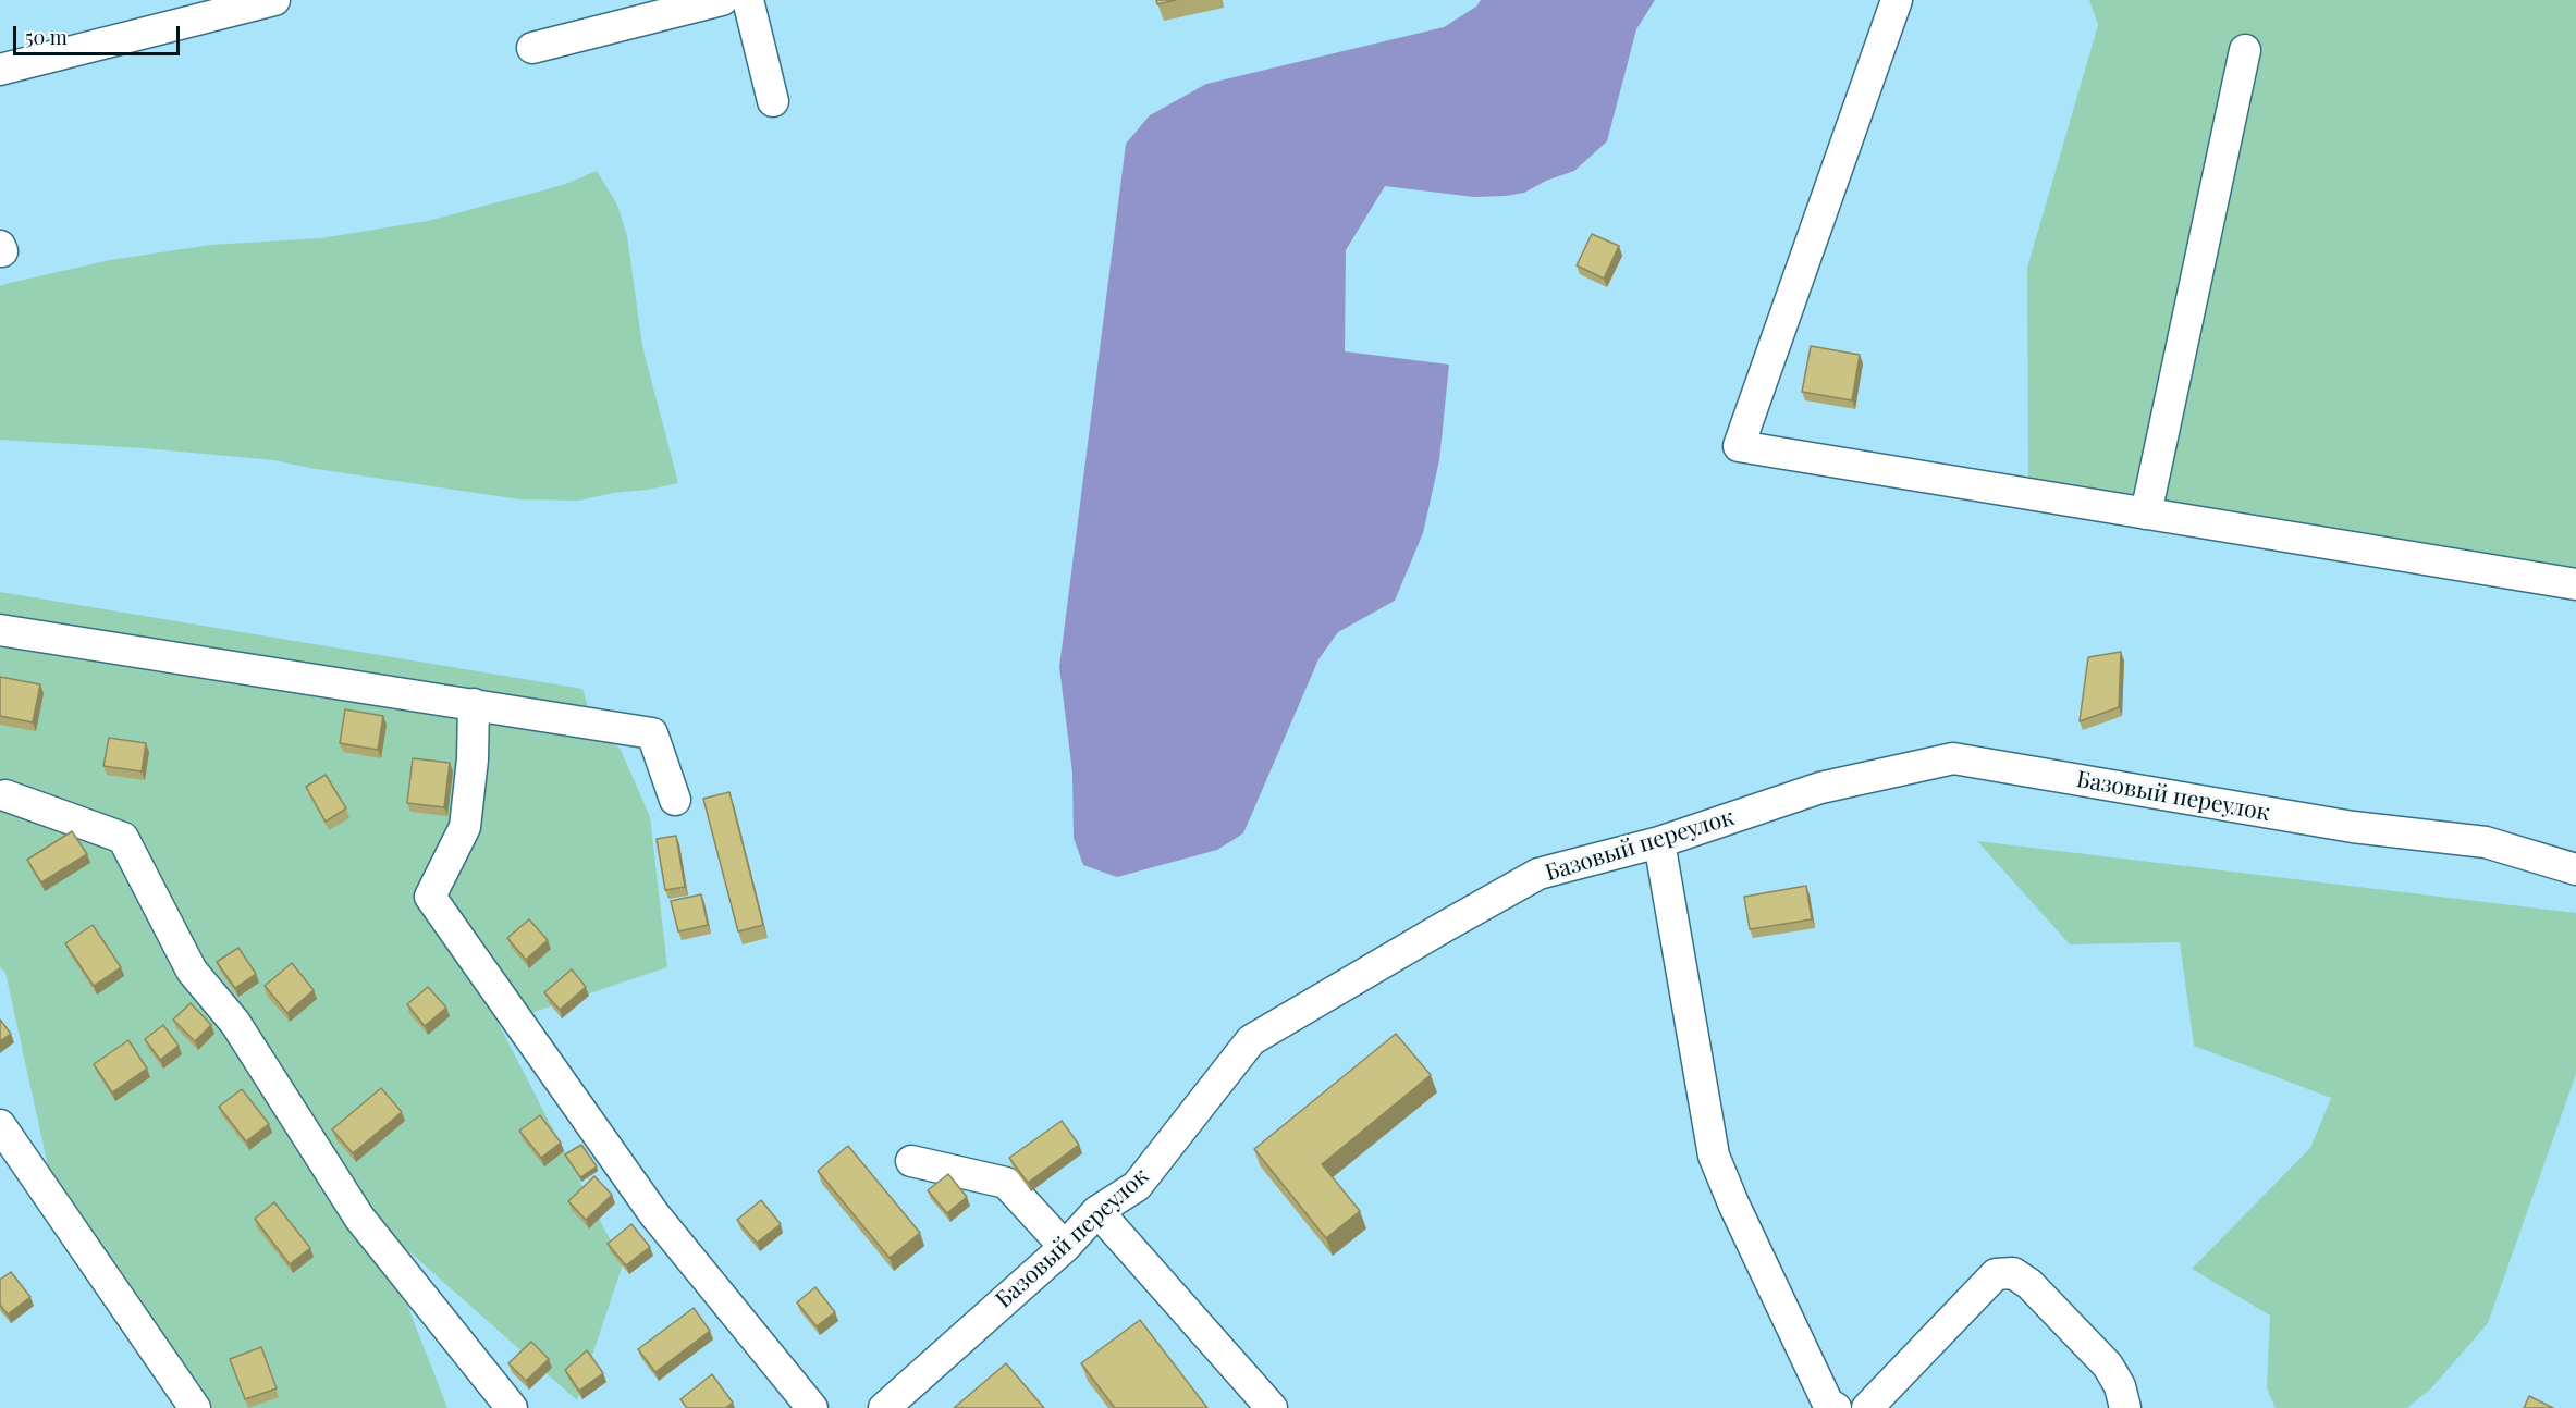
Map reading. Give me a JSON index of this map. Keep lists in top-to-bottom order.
{
  "streets": {
    "street": ["Базовый переулок"]
  },
  "scale_bar": "50 m"
}
